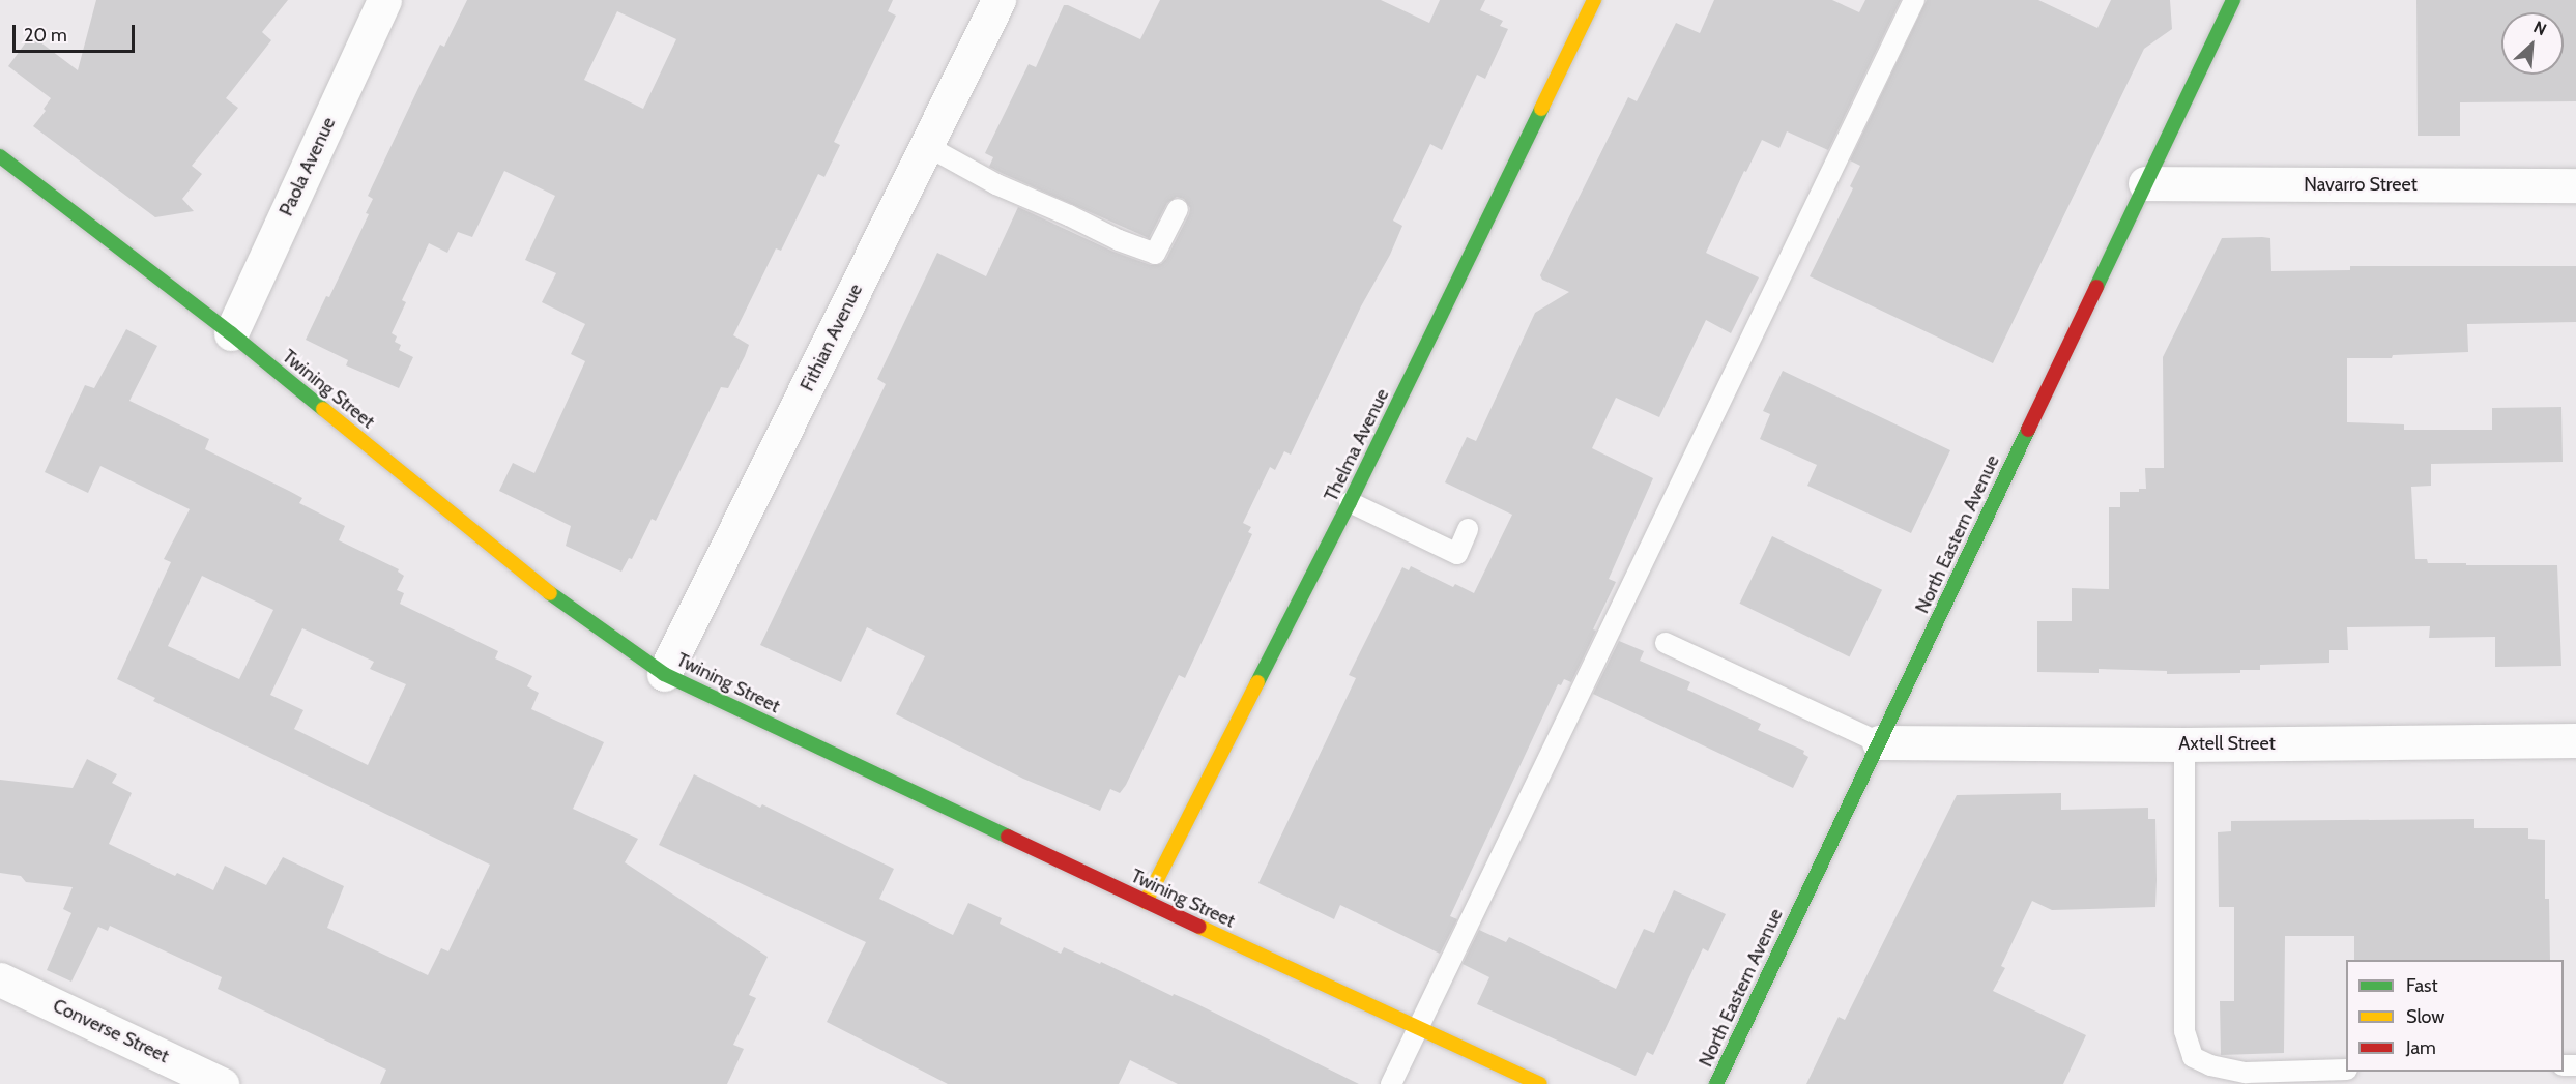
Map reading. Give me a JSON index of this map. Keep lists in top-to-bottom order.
{
  "streets": {
    "street": [
      "Paola Avenue",
      "Navarro Street",
      "Fithian Avenue",
      "Twining Street",
      "Thelma Avenue",
      "North Eastern Avenue",
      "Axtell Street",
      "Converse Street"
    ]
  },
  "crossings": [
    ["Paola Avenue", "Twining Street"],
    ["Navarro Street", "North Eastern Avenue"],
    ["Fithian Avenue", "Twining Street"],
    ["Twining Street", "Thelma Avenue"],
    ["North Eastern Avenue", "Axtell Street"]
  ],
  "legend": ["Fast", "Slow", "Jam"],
  "scale_bar": "20 m",
  "north": "top right"
}
